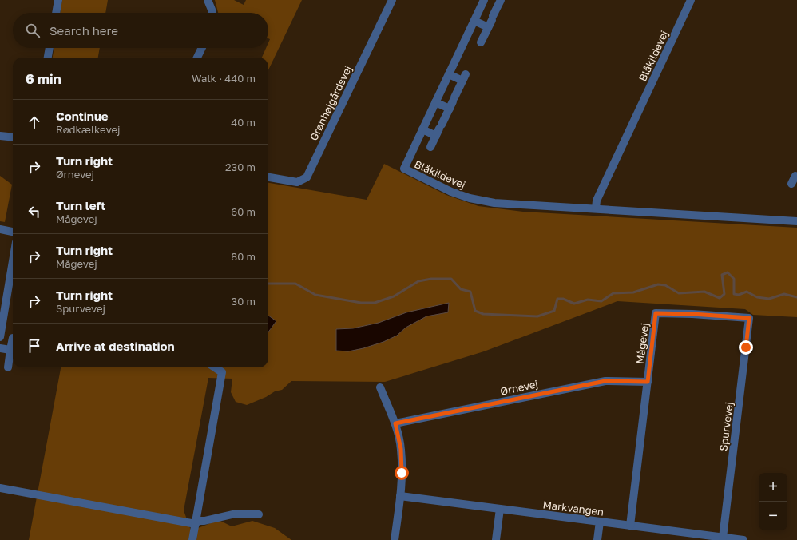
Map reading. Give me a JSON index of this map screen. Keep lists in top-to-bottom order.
{
  "streets": {
    "street": [
      "Blåkildevej",
      "Grønhøjgårdsvej",
      "Mågevej",
      "Ørnevej",
      "Spurvevej",
      "Markvangen"
    ]
  },
  "crossings": [
    ["Mågevej", "Ørnevej"],
    ["Mågevej", "Spurvevej"],
    ["Mågevej", "Markvangen"],
    ["Spurvevej", "Markvangen"]
  ],
  "page": {
    "search": "Search here",
    "heading": ["6 min", "Walk · 440 m"],
    "list": [
      ["Continue", "Rødkælkevej", "40 m"],
      ["Turn right", "Ørnevej", "230 m"],
      ["Turn left", "Mågevej", "60 m"],
      ["Turn right", "Mågevej", "80 m"],
      ["Turn right", "Spurvevej", "30 m"],
      "Arrive at destination"
    ],
    "map_buttons": ["+", "−"]
  }
}
